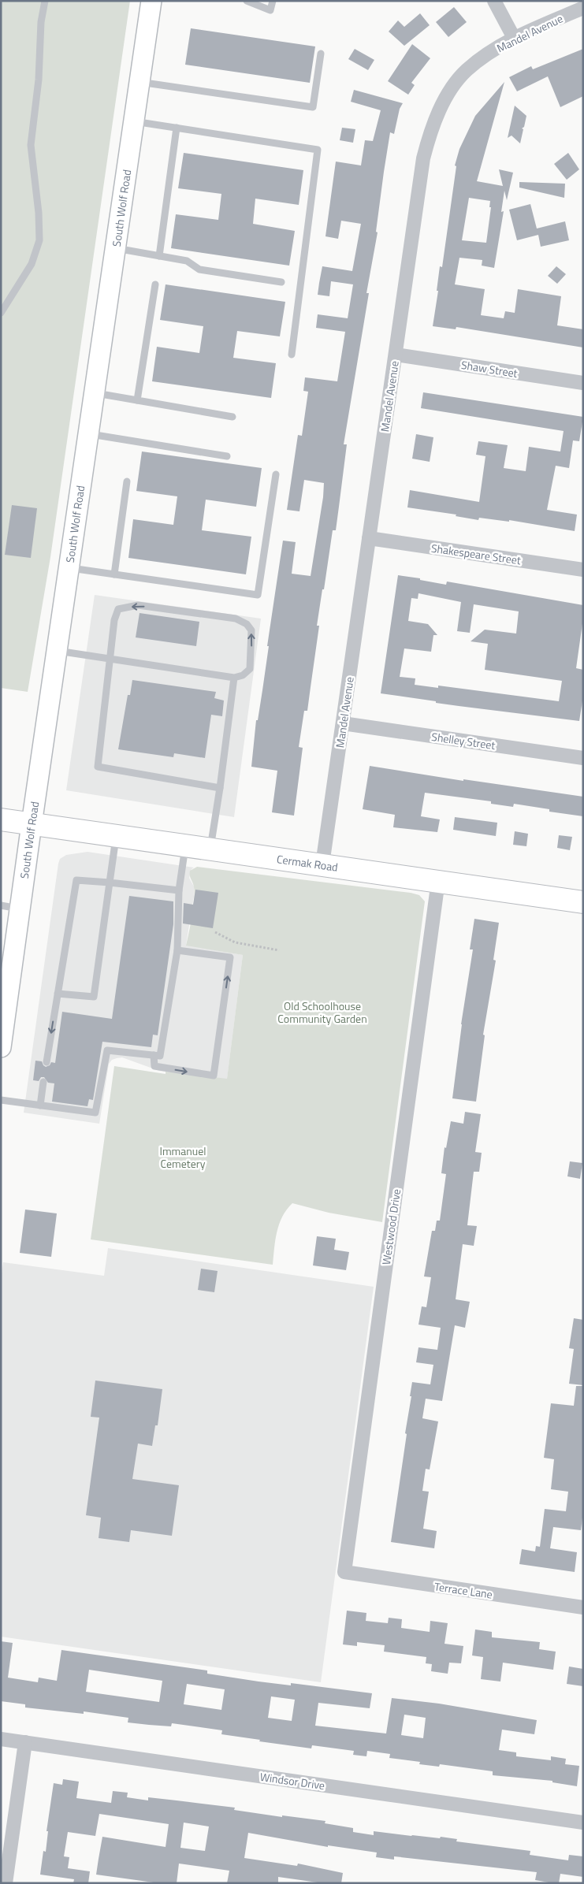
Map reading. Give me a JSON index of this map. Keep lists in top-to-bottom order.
{
  "streets": {
    "main road": ["South Wolf Road", "Cermak Road"],
    "street": [
      "Mandel Avenue",
      "Shaw Street",
      "Shakespeare Street",
      "Shelley Street",
      "Westwood Drive",
      "Terrace Lane",
      "Windsor Drive"
    ]
  },
  "crossings": [
    ["Mandel Avenue", "Shaw Street"],
    ["Mandel Avenue", "Shakespeare Street"],
    ["Mandel Avenue", "Shelley Street"],
    ["Mandel Avenue", "Cermak Road"],
    ["South Wolf Road", "Cermak Road"],
    ["Cermak Road", "Westwood Drive"],
    ["Westwood Drive", "Terrace Lane"]
  ],
  "parks": ["Old Schoolhouse Community Garden", "Immanuel Cemetery"]
}
